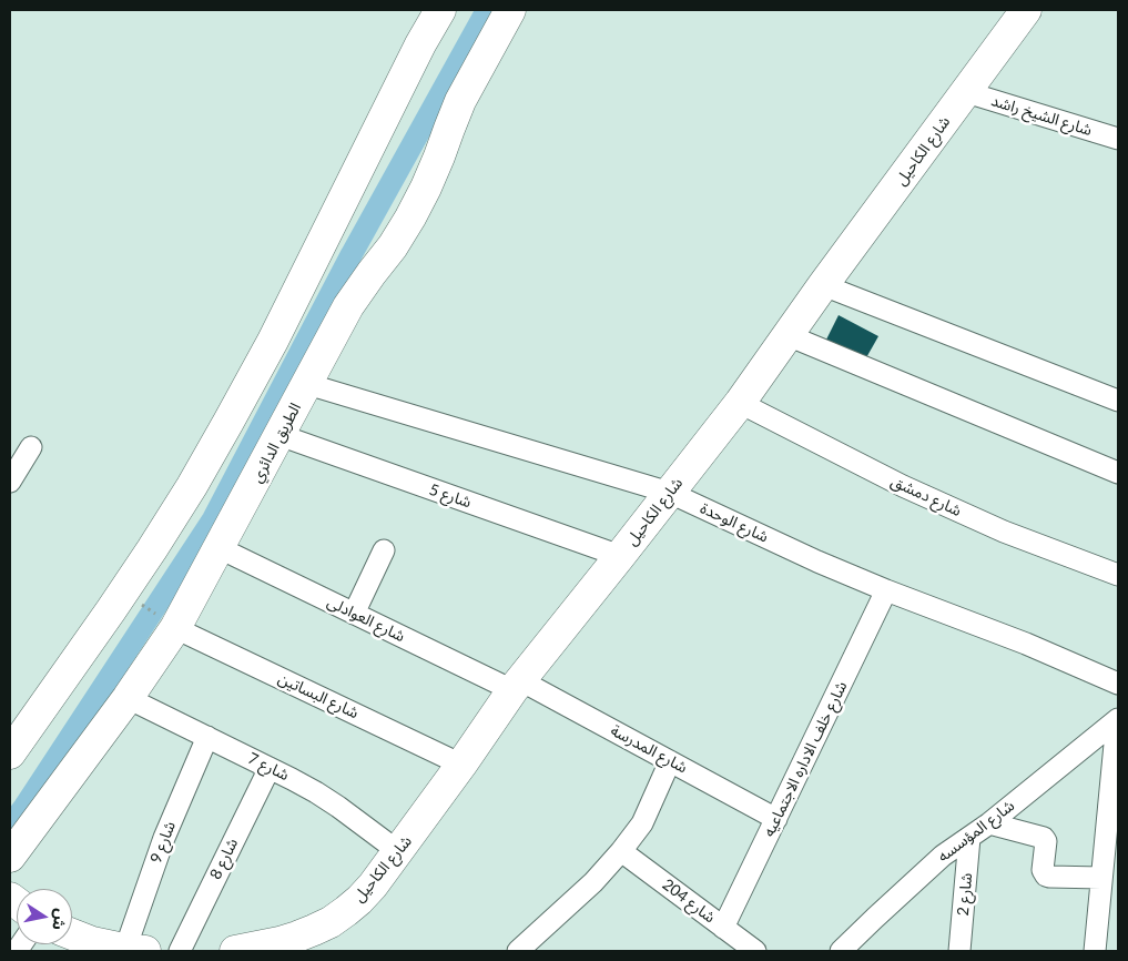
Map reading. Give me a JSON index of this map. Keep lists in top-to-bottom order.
{
  "streets": {
    "street": [
      "شارع الشيخ راشد",
      "شارع الكاحيل",
      "الطريق الدائري",
      "شارع 5",
      "شارع دمشق",
      "شارع الوحدة",
      "شارع العوادلى",
      "شارع البساتين",
      "شارع المدرسة",
      "شارع خلف الاداره الاجتماعيه",
      "شارع 7",
      "شارع المؤسسه",
      "شارع 9",
      "شارع 8",
      "شارع 2",
      "شارع 204"
    ]
  },
  "crossings": [
    ["شارع الشيخ راشد", "شارع الكاحيل"],
    ["شارع الكاحيل", "شارع 5"],
    ["شارع الكاحيل", "شارع دمشق"],
    ["شارع الكاحيل", "شارع الوحدة"],
    ["شارع الكاحيل", "شارع العوادلى"],
    ["شارع الكاحيل", "شارع البساتين"],
    ["شارع الكاحيل", "شارع المدرسة"],
    ["شارع الكاحيل", "شارع 7"],
    ["الطريق الدائري", "شارع 5"],
    ["الطريق الدائري", "شارع الوحدة"],
    ["الطريق الدائري", "شارع العوادلى"],
    ["الطريق الدائري", "شارع البساتين"],
    ["الطريق الدائري", "شارع 7"],
    ["شارع الوحدة", "شارع خلف الاداره الاجتماعيه"],
    ["شارع العوادلى", "شارع المدرسة"],
    ["شارع المدرسة", "شارع خلف الاداره الاجتماعيه"],
    ["شارع خلف الاداره الاجتماعيه", "شارع 204"],
    ["شارع 7", "شارع 9"],
    ["شارع 7", "شارع 8"],
    ["شارع المؤسسه", "شارع 2"]
  ],
  "north": "right"
}
